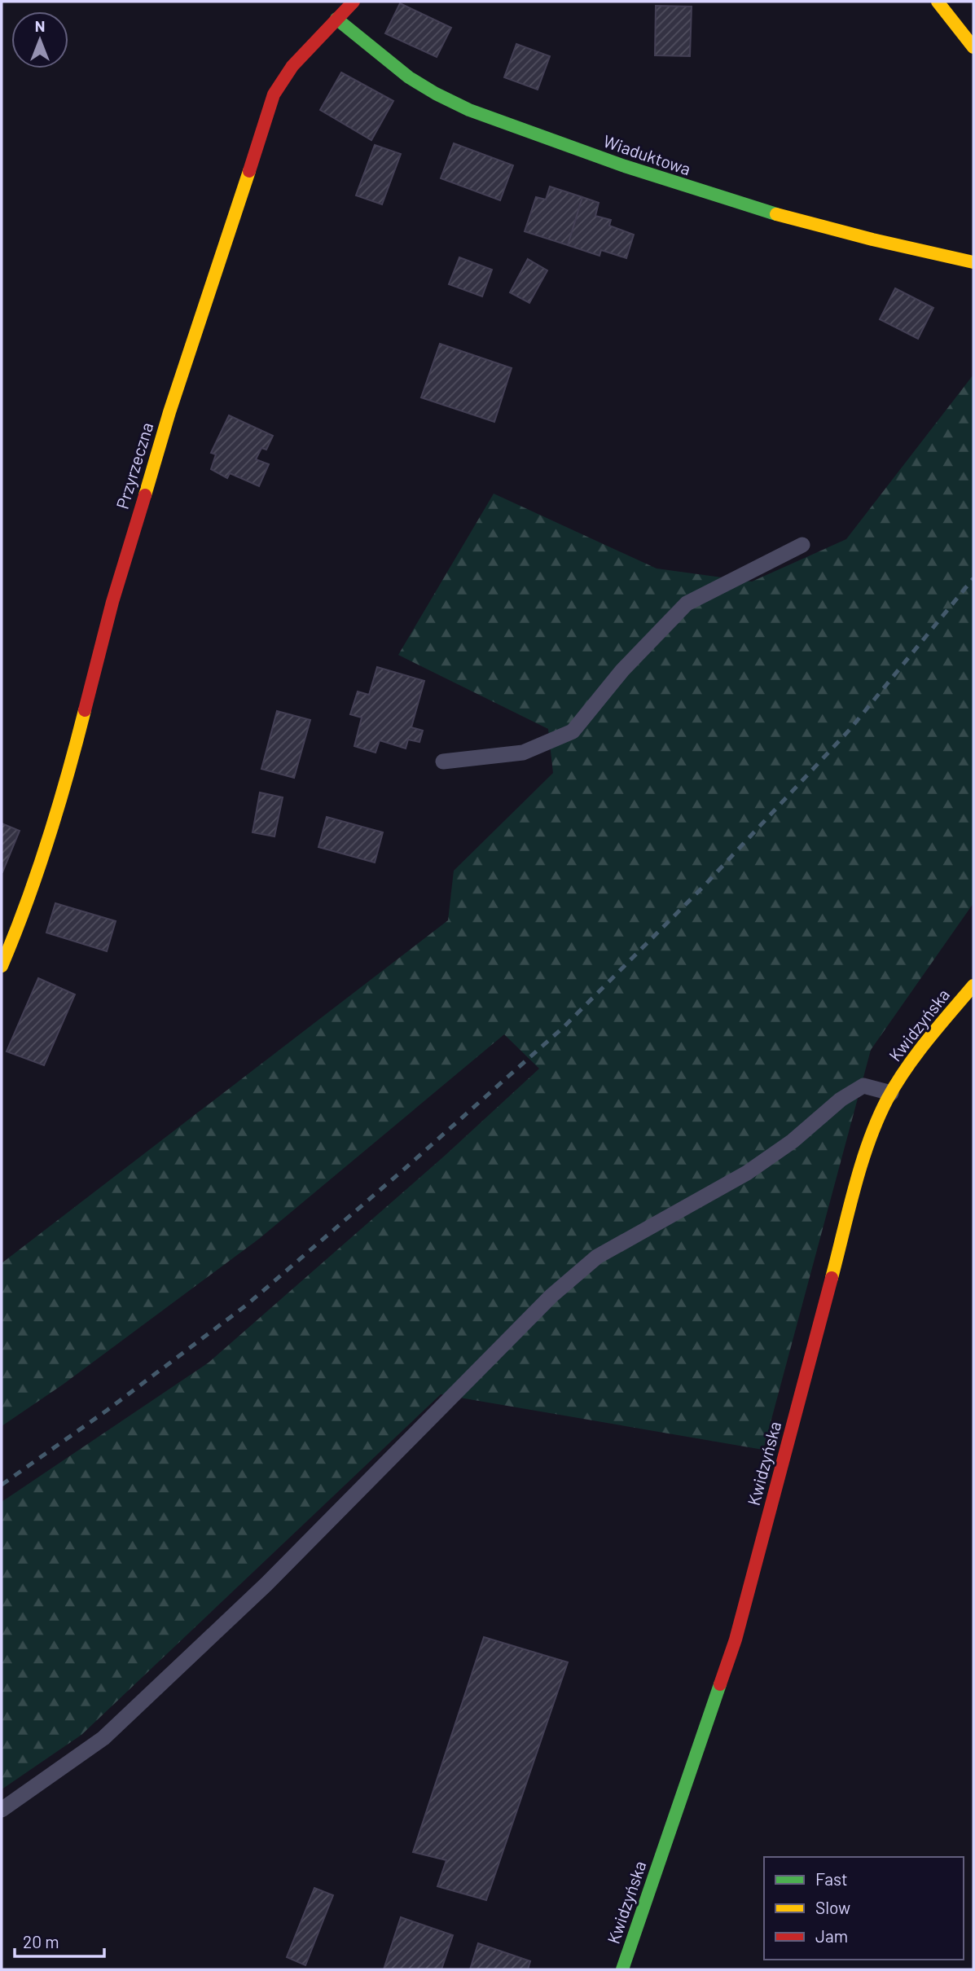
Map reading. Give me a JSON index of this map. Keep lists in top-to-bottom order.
{
  "streets": {
    "street": ["Wiaduktowa", "Przyrzeczna", "Kwidzyńska"]
  },
  "crossings": [
    ["Wiaduktowa", "Przyrzeczna"]
  ],
  "legend": ["Fast", "Slow", "Jam"],
  "scale_bar": "20 m",
  "north": "top"
}
